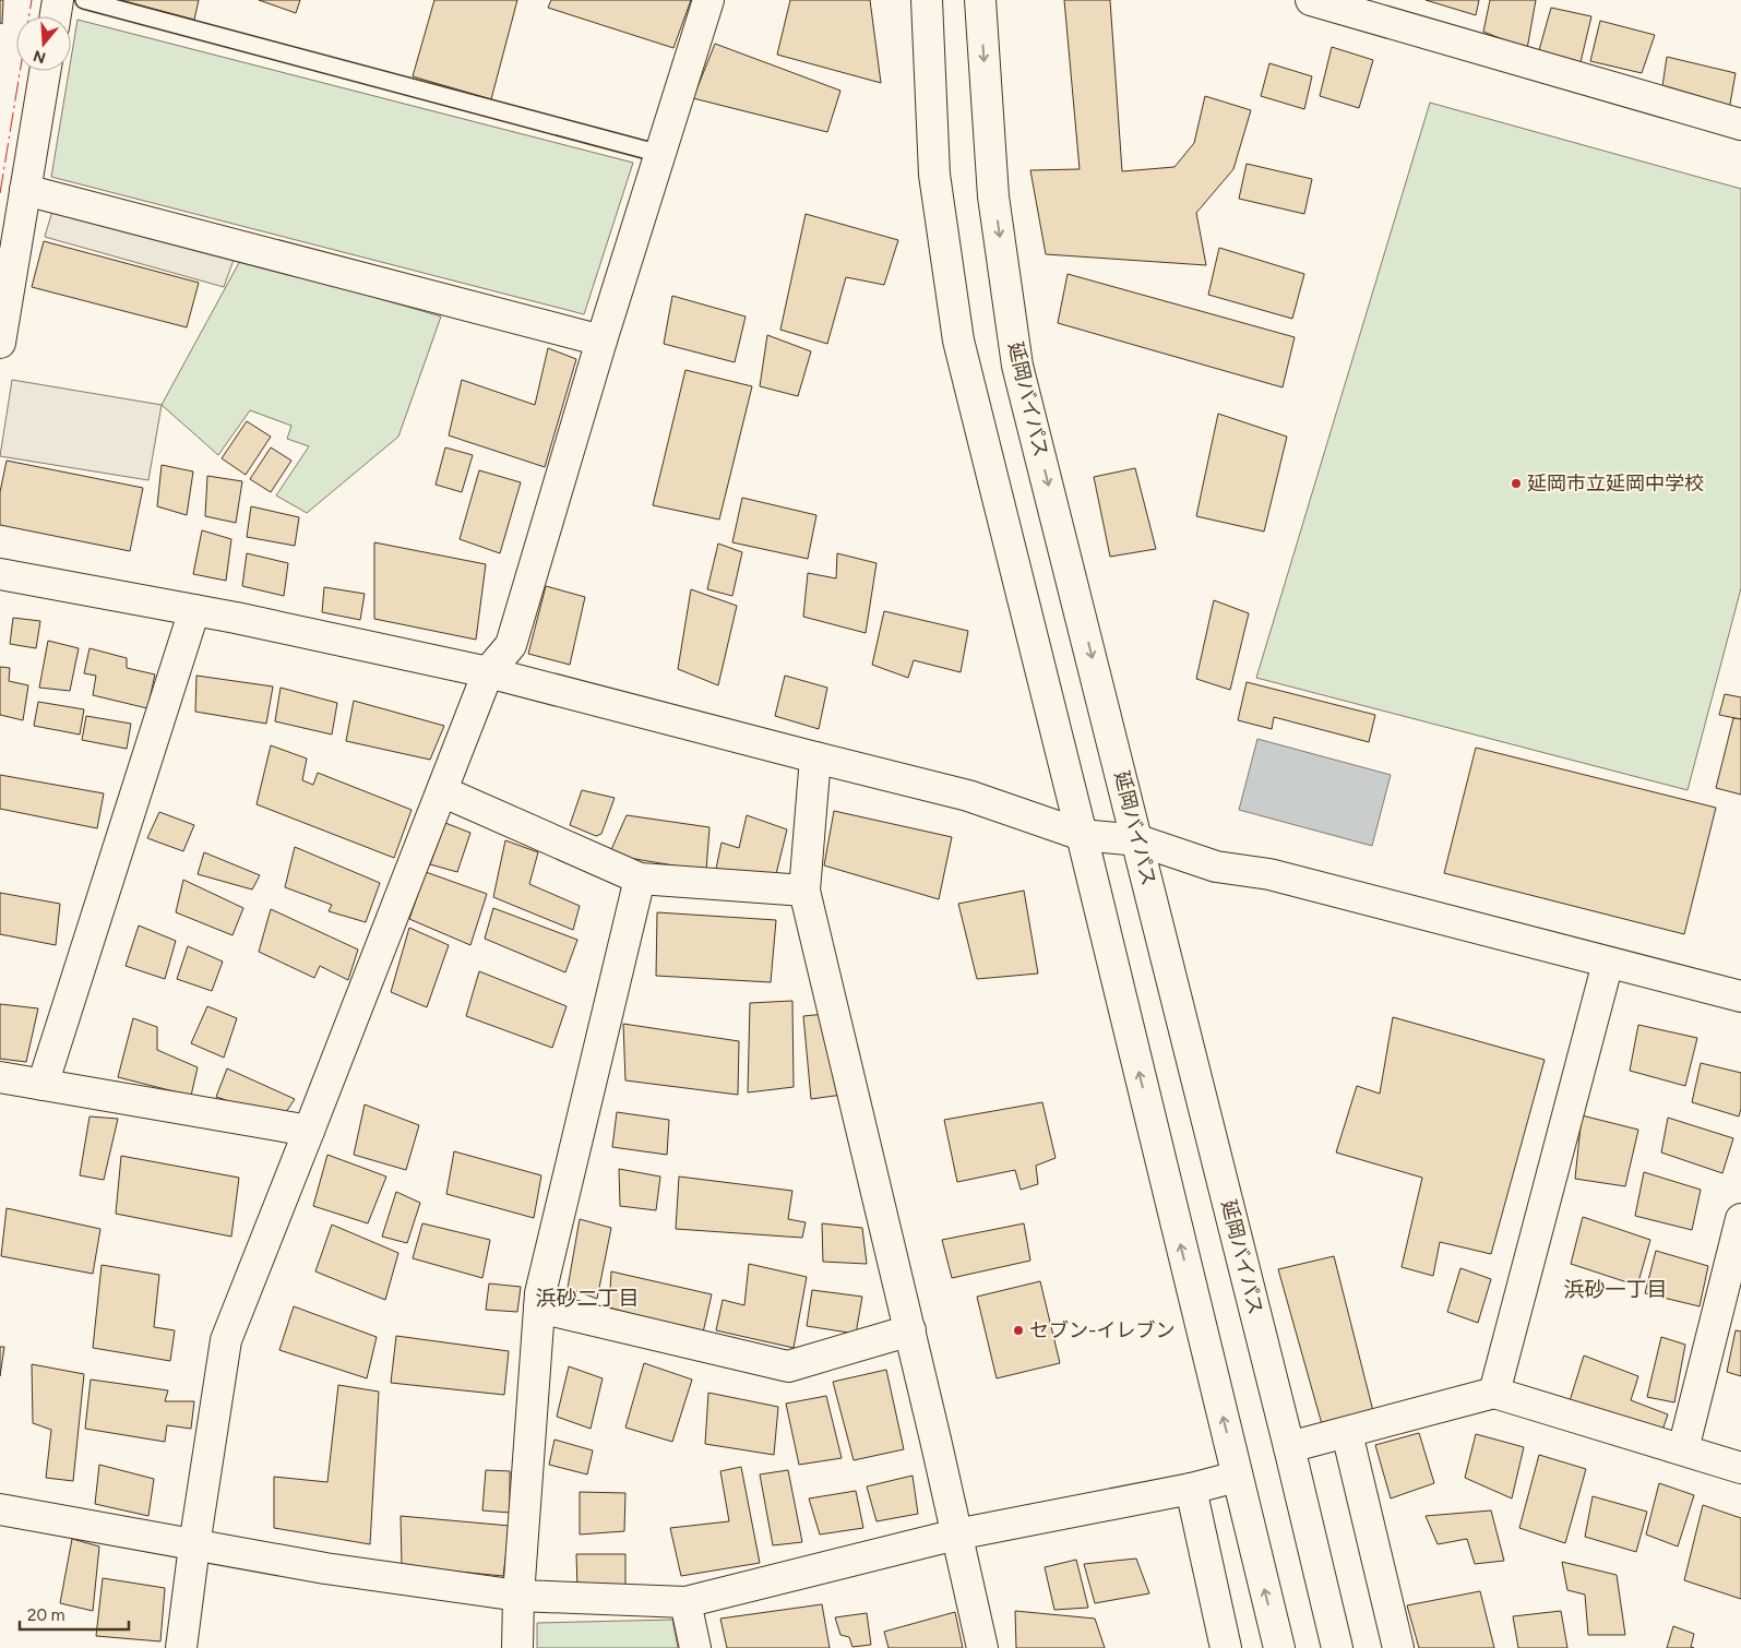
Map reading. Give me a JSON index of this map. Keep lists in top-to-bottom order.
{
  "streets": {
    "main road": ["延岡バイパス"]
  },
  "districts": ["浜砂一丁目", "浜砂二丁目"],
  "places": ["延岡市立延岡中学校", "セブン-イレブン"],
  "scale_bar": "20 m",
  "north": "bottom"
}
